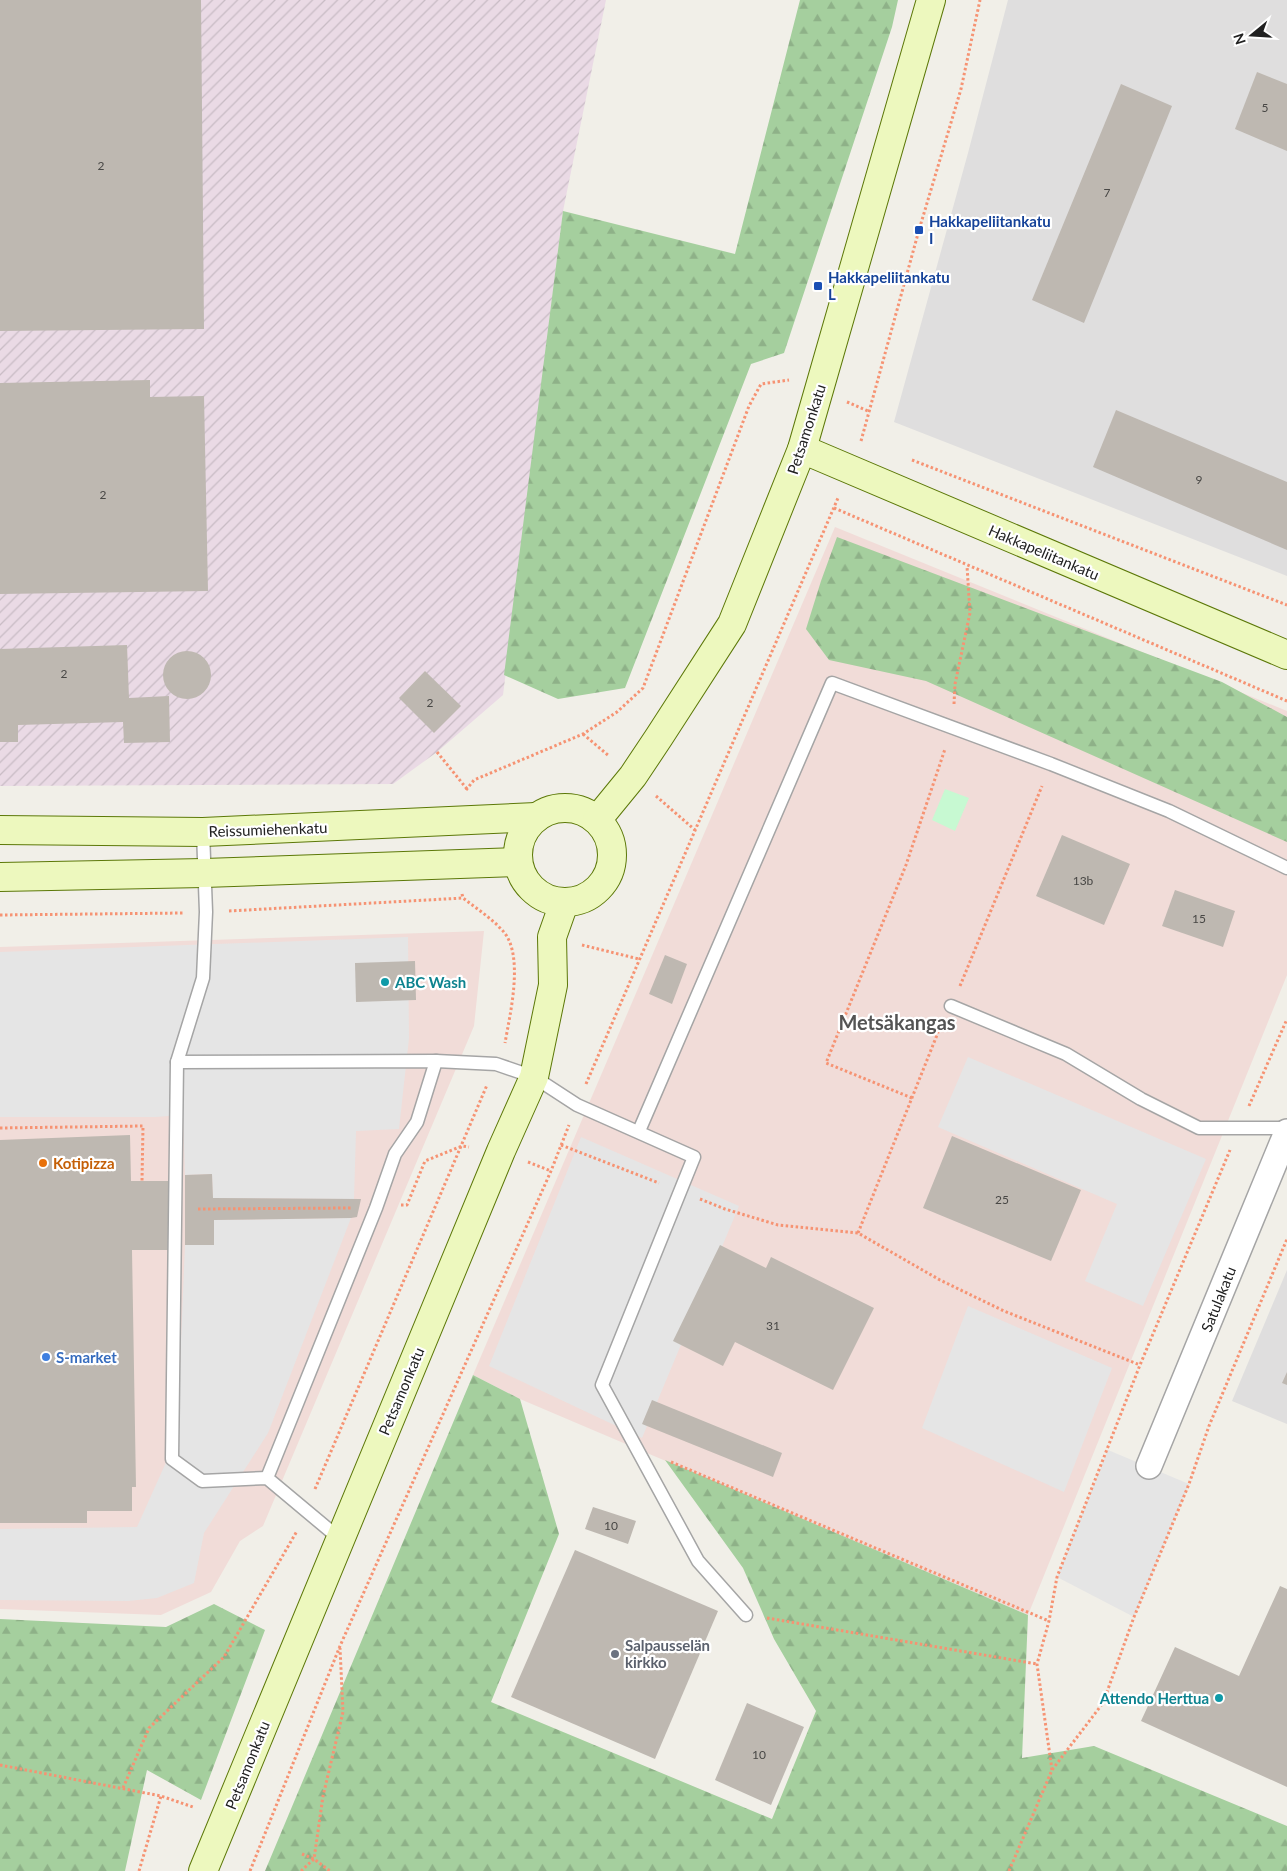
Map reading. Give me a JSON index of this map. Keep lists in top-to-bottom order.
{
  "streets": {
    "street": [
      "Petsamonkatu",
      "Hakkapeliitankatu",
      "Reissumiehenkatu",
      "Satulakatu"
    ]
  },
  "crossings": [
    ["Petsamonkatu", "Hakkapeliitankatu"],
    ["Petsamonkatu", "Reissumiehenkatu"]
  ],
  "districts": ["Metsäkangas"],
  "places": {
    "transit": ["Hakkapeliitankatu I", "Hakkapeliitankatu L"],
    "other": [
      "ABC Wash",
      "Kotipizza",
      "S-market",
      "Salpausselän kirkko",
      "Attendo Herttua"
    ]
  },
  "house_numbers": [
    "5",
    "2",
    "7",
    "9",
    "2",
    "2",
    "2",
    "13b",
    "15",
    "25",
    "31",
    "10",
    "10"
  ],
  "north": "left"
}
